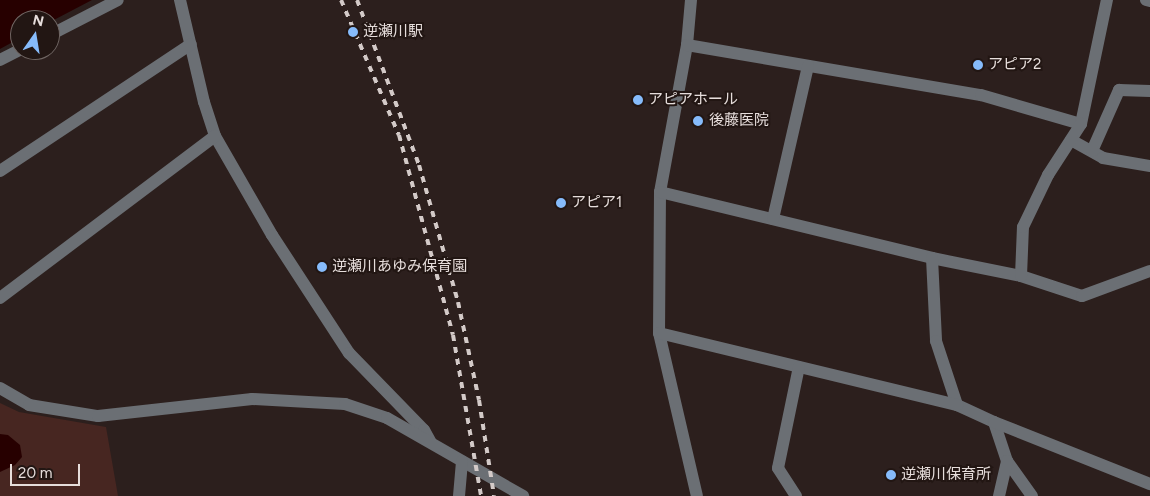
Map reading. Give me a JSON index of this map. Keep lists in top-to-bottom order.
{
  "places": [
    "逆瀬川駅",
    "アピア2",
    "アピアホール",
    "後藤医院",
    "アピア1",
    "逆瀬川あゆみ保育園",
    "逆瀬川保育所"
  ],
  "scale_bar": "20 m",
  "north": "top"
}
